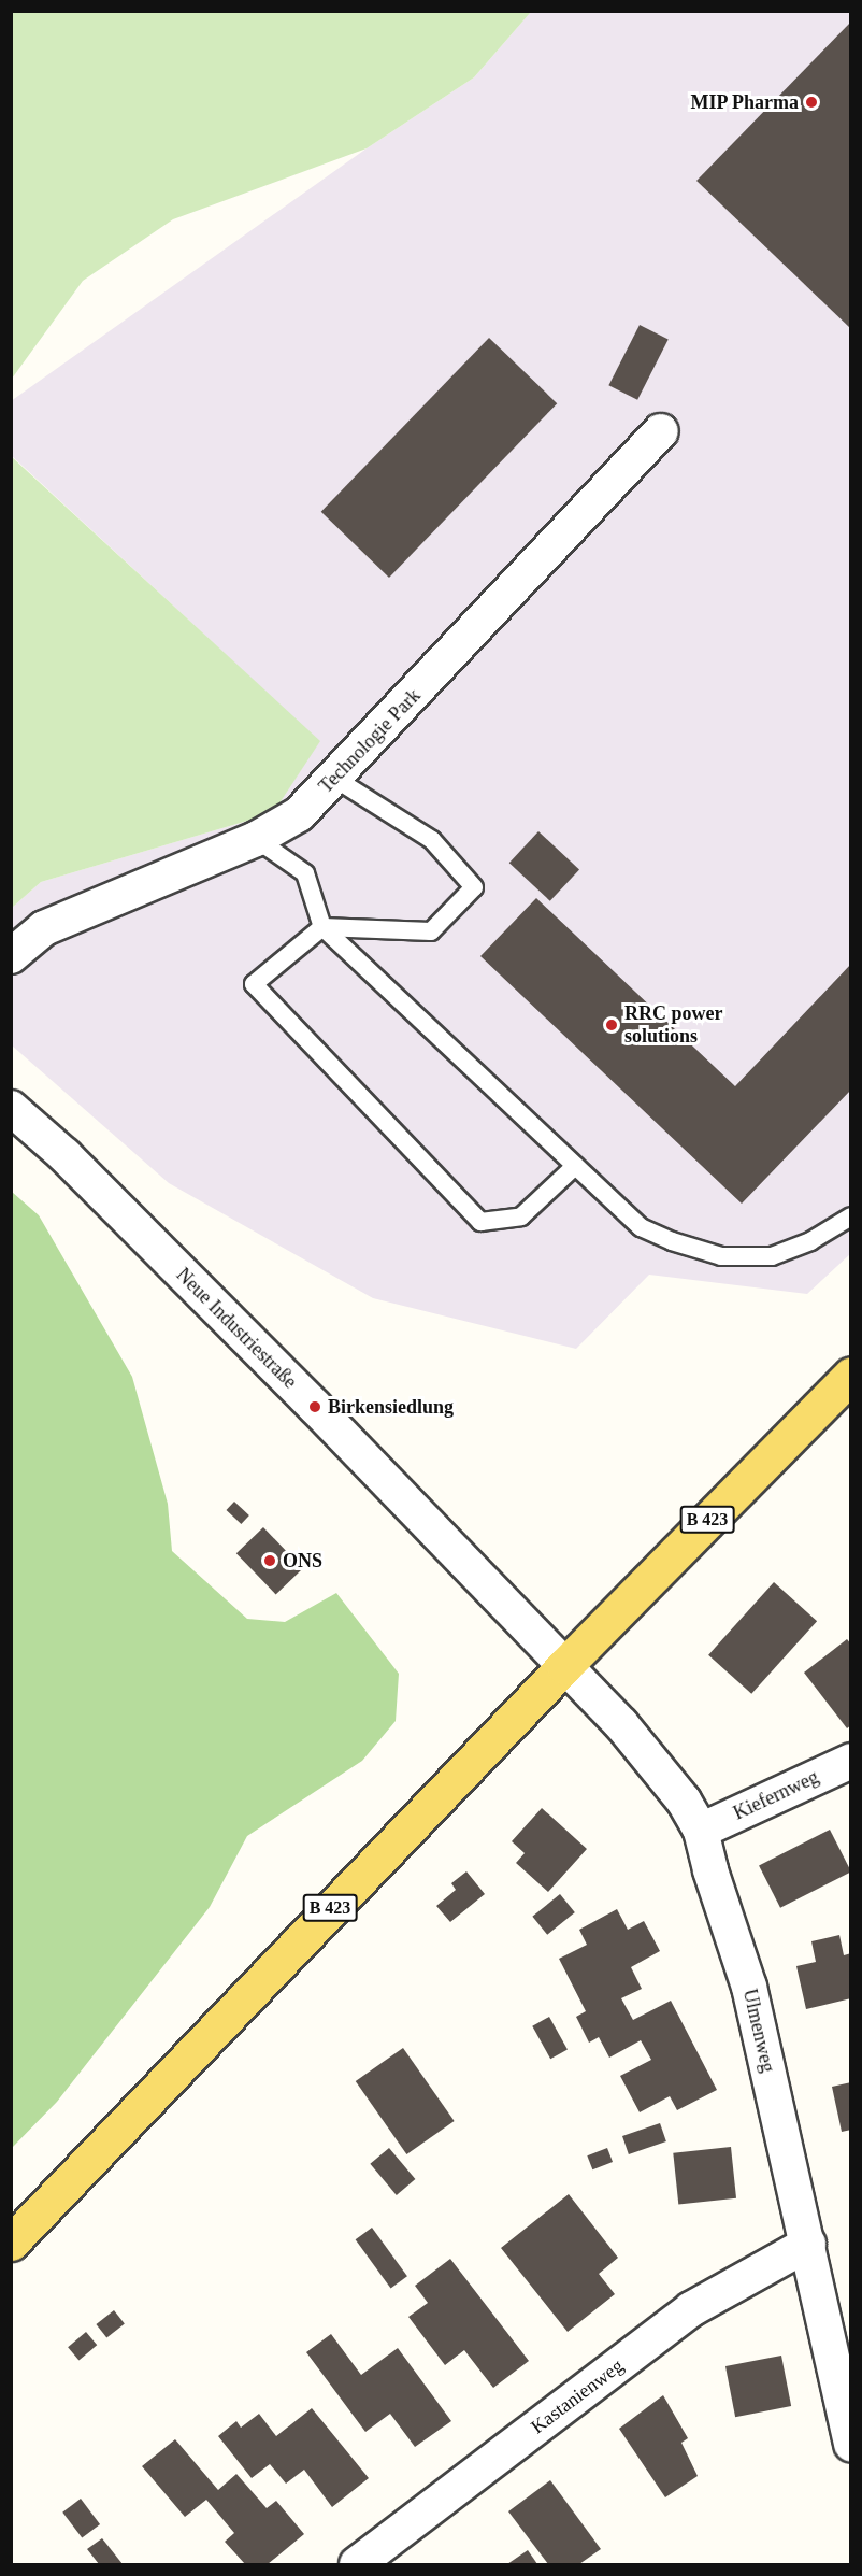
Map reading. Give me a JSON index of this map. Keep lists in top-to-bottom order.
{
  "streets": {
    "main road": ["B 423"],
    "street": [
      "Technologie Park",
      "Neue Industriestraße",
      "Kiefernweg",
      "Ulmenweg",
      "Kastanienweg"
    ]
  },
  "crossings": [
    ["Neue Industriestraße", "B 423"],
    ["Neue Industriestraße", "Ulmenweg"],
    ["B 423", "Ulmenweg"],
    ["Kiefernweg", "Ulmenweg"],
    ["Ulmenweg", "Kastanienweg"]
  ],
  "places": [
    "MIP Pharma",
    "RRC power solutions",
    "Birkensiedlung",
    "ONS"
  ]
}
